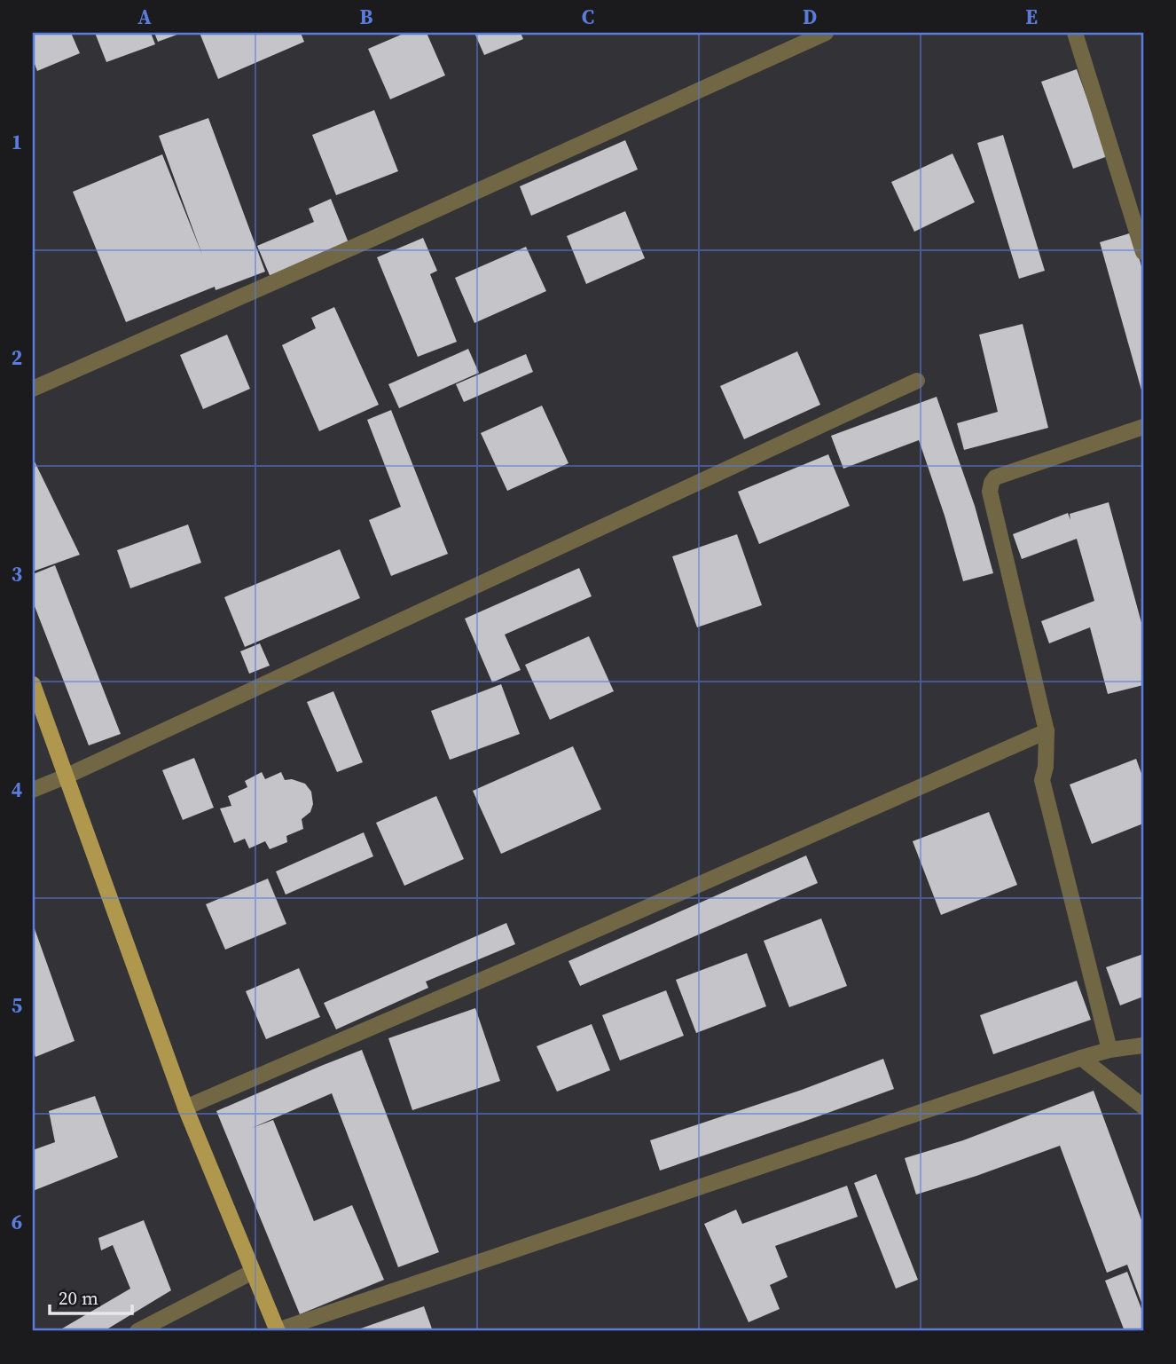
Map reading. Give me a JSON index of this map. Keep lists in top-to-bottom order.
{
  "scale_bar": "20 m",
  "grid": {
    "columns": [
      "A",
      "B",
      "C",
      "D",
      "E"
    ],
    "rows": [
      "1",
      "2",
      "3",
      "4",
      "5",
      "6"
    ]
  }
}
